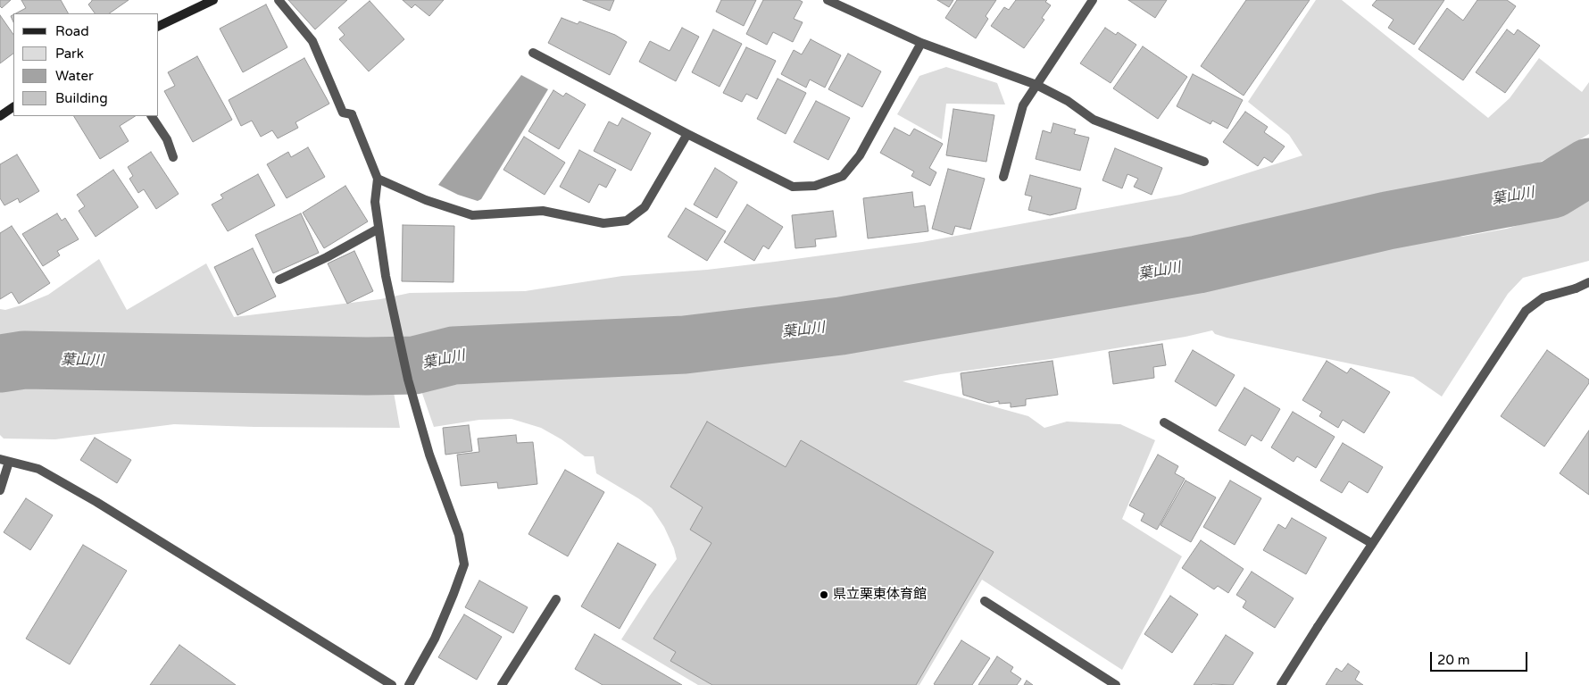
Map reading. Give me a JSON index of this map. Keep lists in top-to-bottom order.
{
  "water": ["葉山川"],
  "places": ["県立栗東体育館"],
  "legend": [
    "Road",
    "Park",
    "Water",
    "Building"
  ],
  "scale_bar": "20 m"
}
